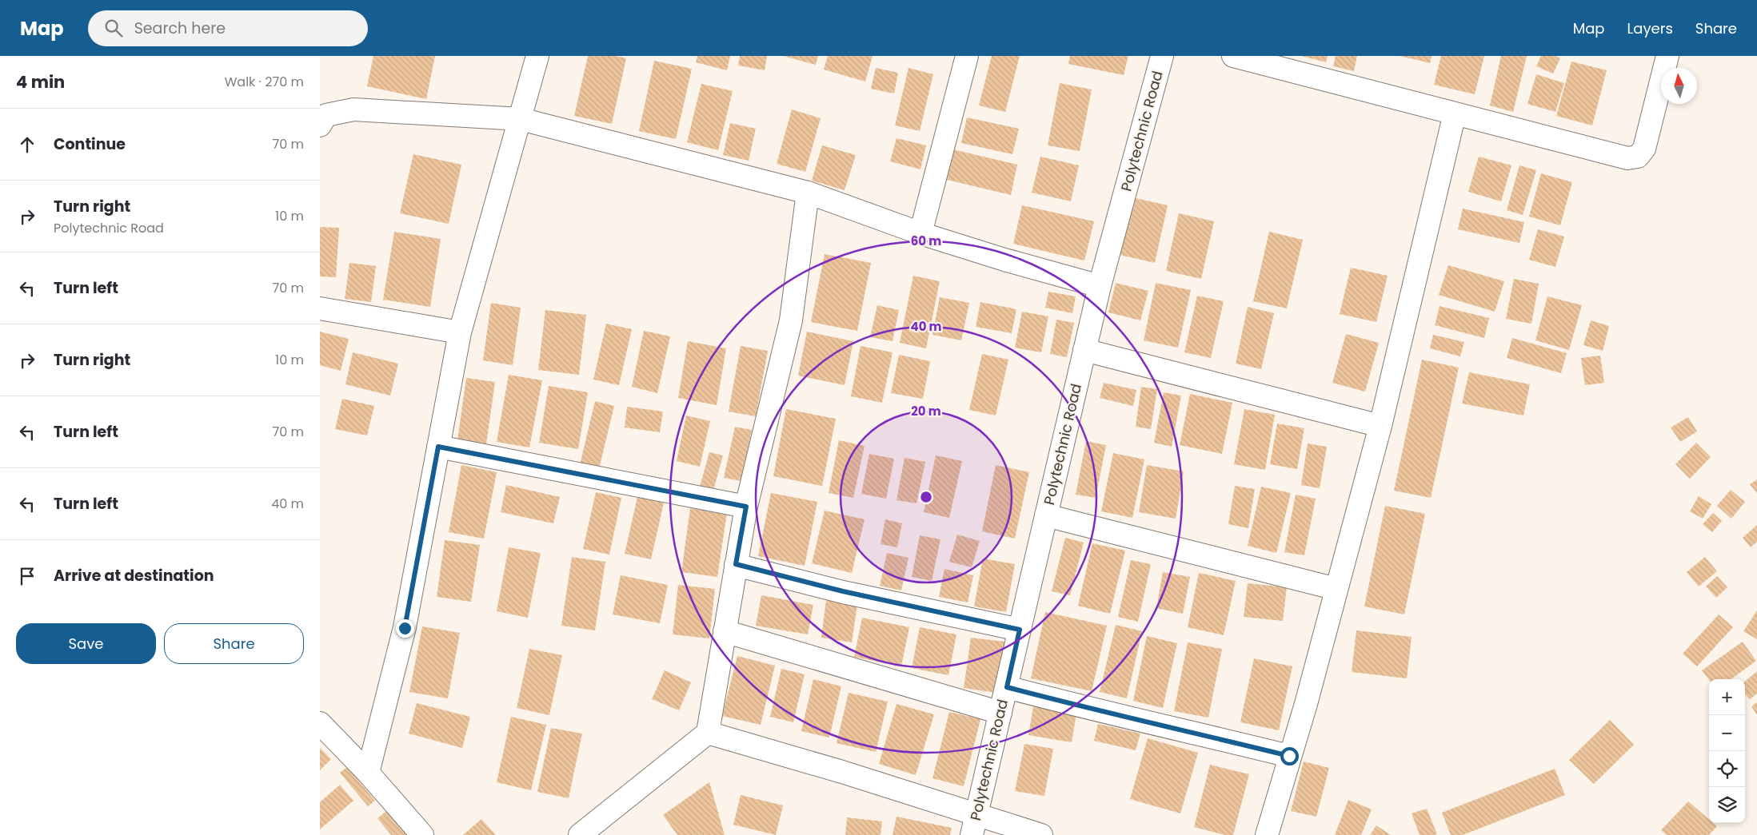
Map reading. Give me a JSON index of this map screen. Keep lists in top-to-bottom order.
{
  "streets": {
    "street": ["Polytechnic Road"]
  },
  "north": "top",
  "page": {
    "header": "Map",
    "search": "Search here",
    "nav": ["Map", "Layers", "Share"],
    "heading": ["4 min", "Walk · 270 m"],
    "list": [
      ["Continue", "70 m"],
      ["Turn right", "Polytechnic Road", "10 m"],
      ["Turn left", "70 m"],
      ["Turn right", "10 m"],
      ["Turn left", "70 m"],
      ["Turn left", "40 m"],
      "Arrive at destination"
    ],
    "buttons": ["Save", "Share"],
    "map_buttons": ["+", "−"]
  },
  "rings": ["60 m", "40 m", "20 m"]
}
